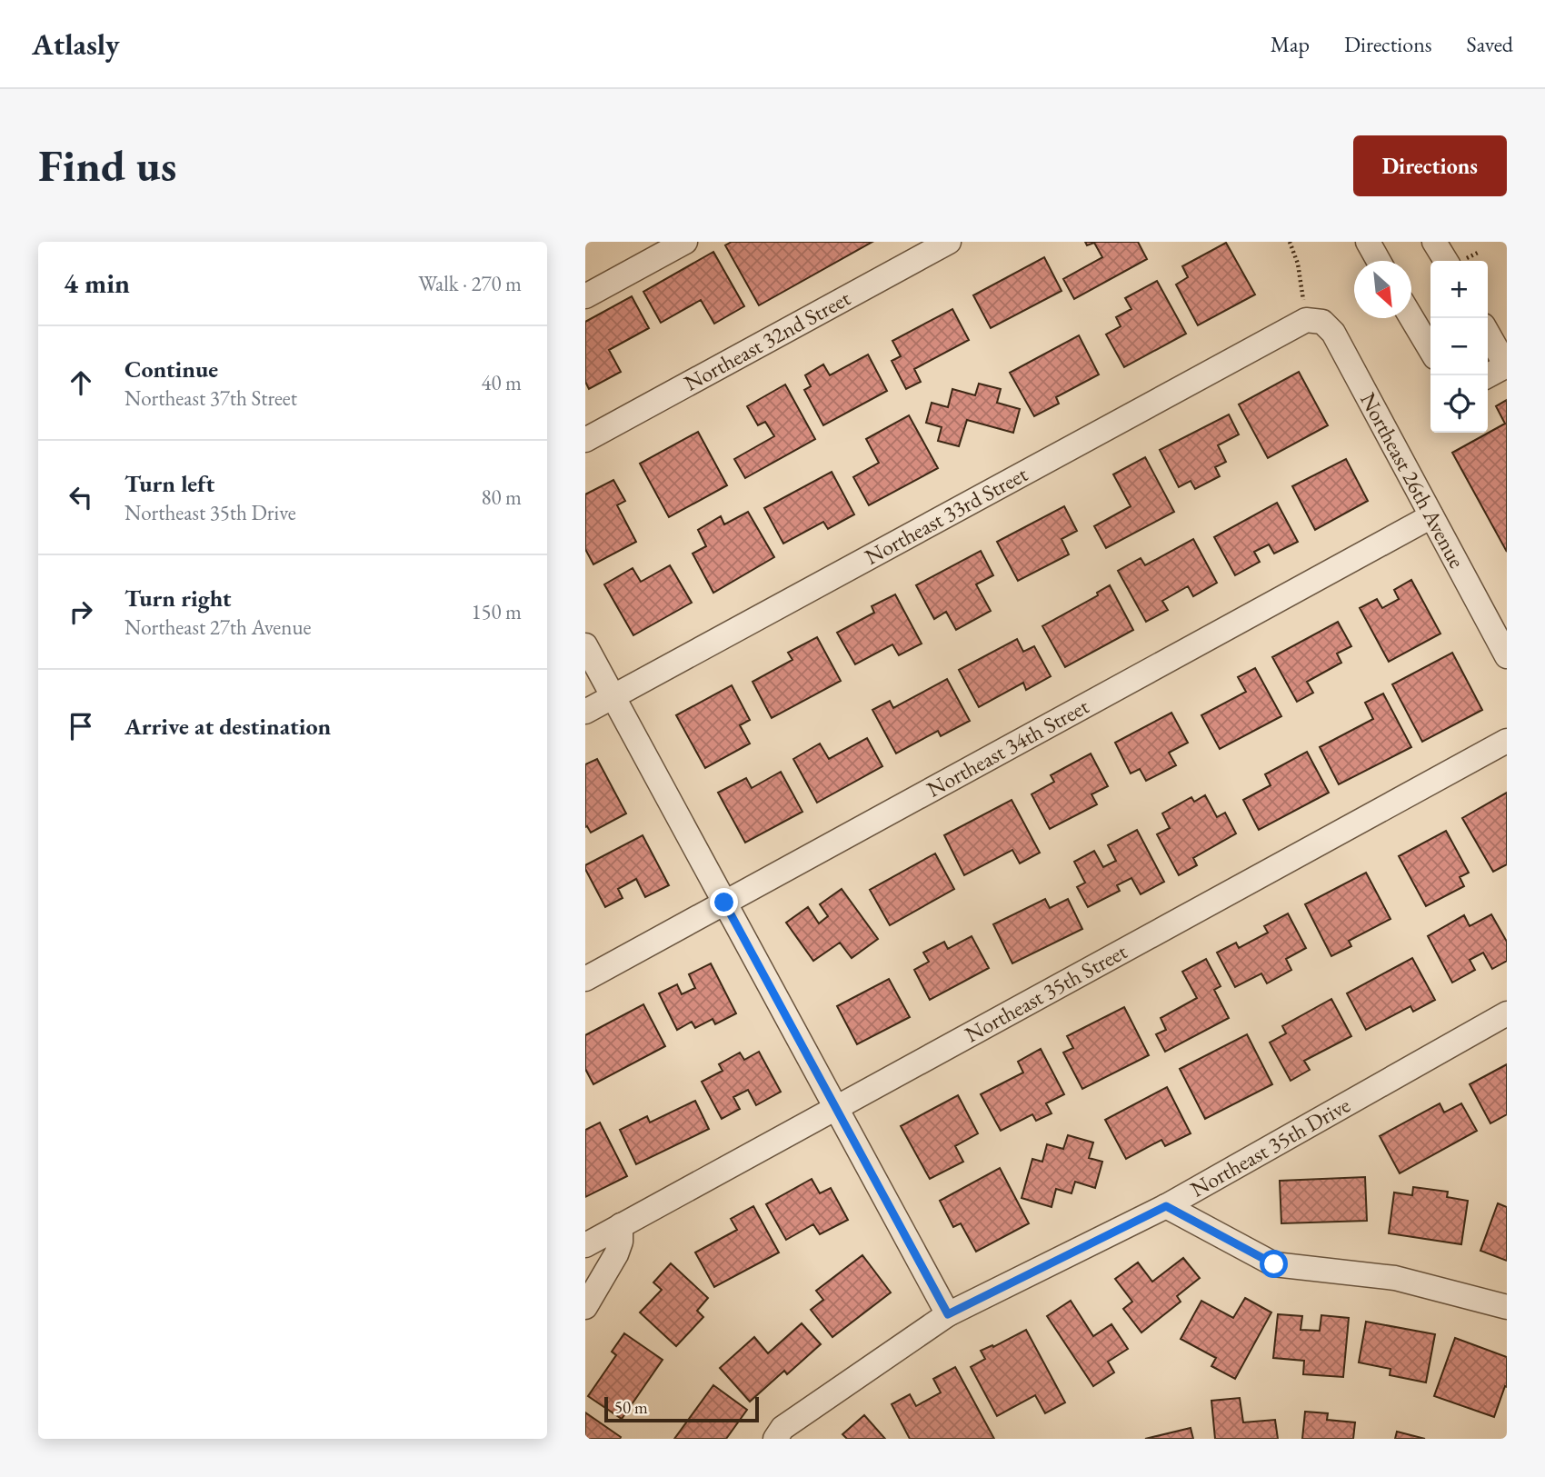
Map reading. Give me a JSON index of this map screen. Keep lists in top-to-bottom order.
{
  "streets": {
    "street": [
      "Northeast 32nd Street",
      "Northeast 26th Avenue",
      "Northeast 33rd Street",
      "Northeast 34th Street",
      "Northeast 35th Street",
      "Northeast 35th Drive"
    ]
  },
  "crossings": [
    ["Northeast 26th Avenue", "Northeast 33rd Street"],
    ["Northeast 26th Avenue", "Northeast 34th Street"]
  ],
  "scale_bar": "50 m",
  "north": "bottom right",
  "page": {
    "header": "Atlasly",
    "nav": ["Map", "Directions", "Saved"],
    "buttons": "Directions",
    "title": "Find us",
    "heading": ["4 min", "Walk · 270 m"],
    "map_buttons": ["+", "−"],
    "list": [
      ["Continue", "Northeast 37th Street", "40 m"],
      ["Turn left", "Northeast 35th Drive", "80 m"],
      ["Turn right", "Northeast 27th Avenue", "150 m"],
      "Arrive at destination"
    ],
    "scale": "50 m"
  }
}
